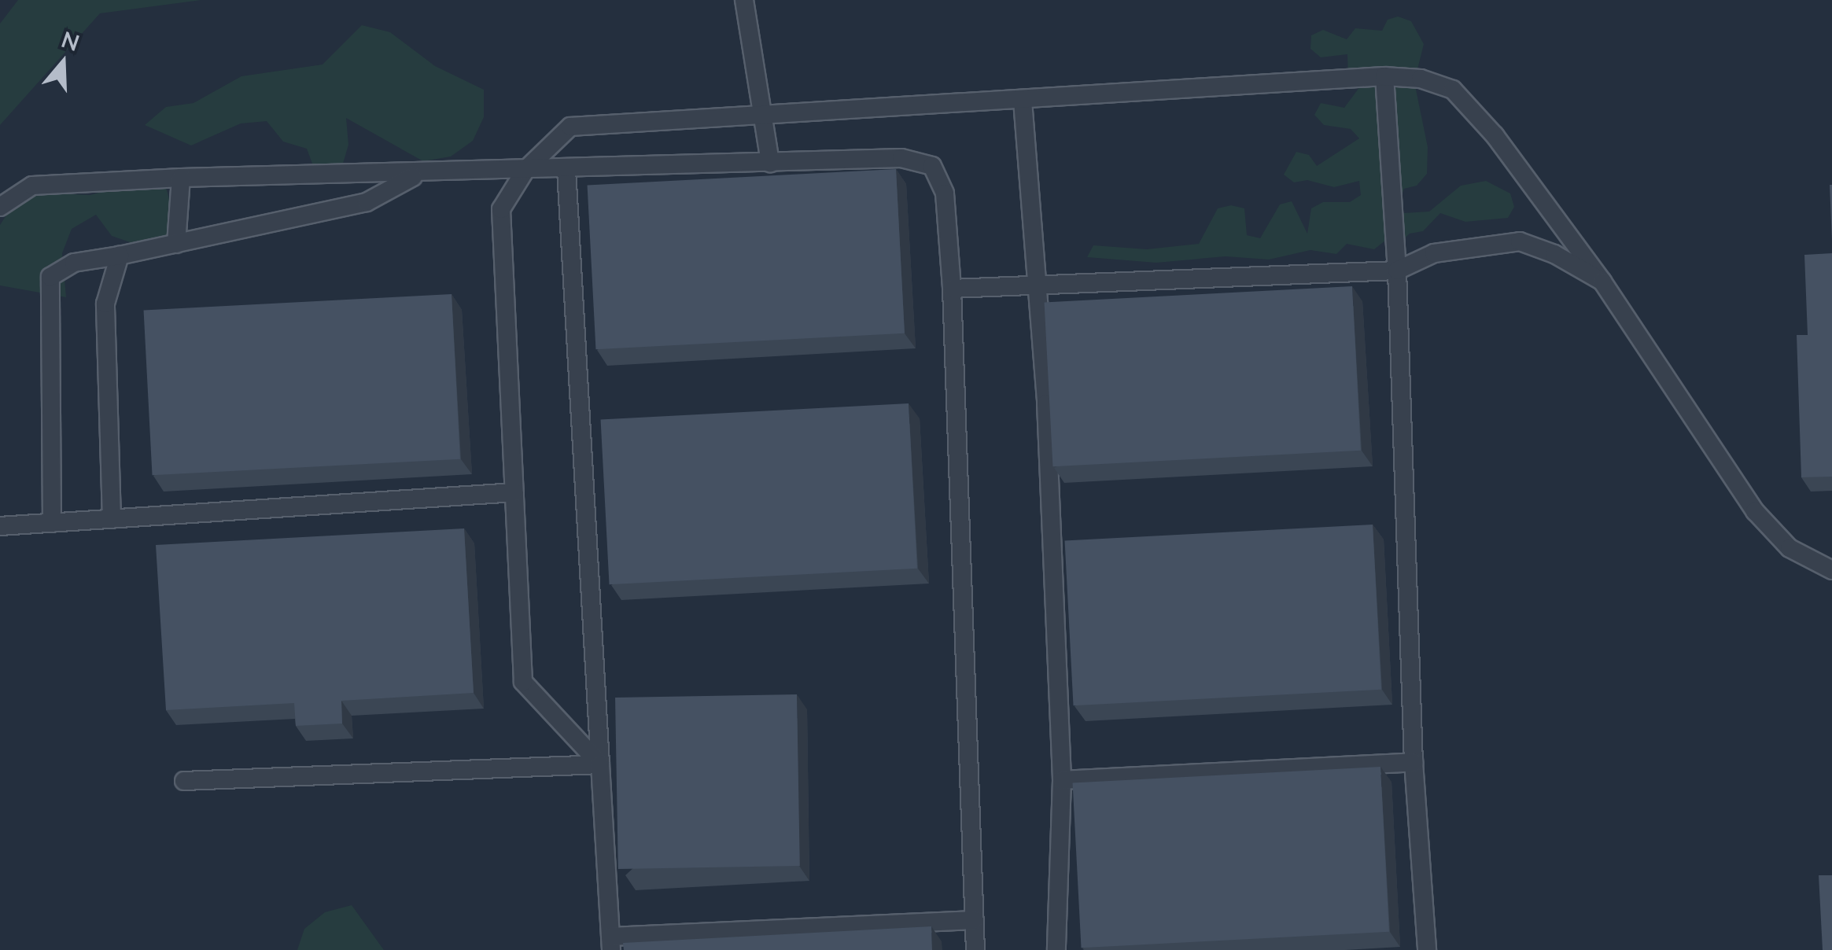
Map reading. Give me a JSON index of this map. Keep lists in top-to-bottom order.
{
  "north": "top"
}
